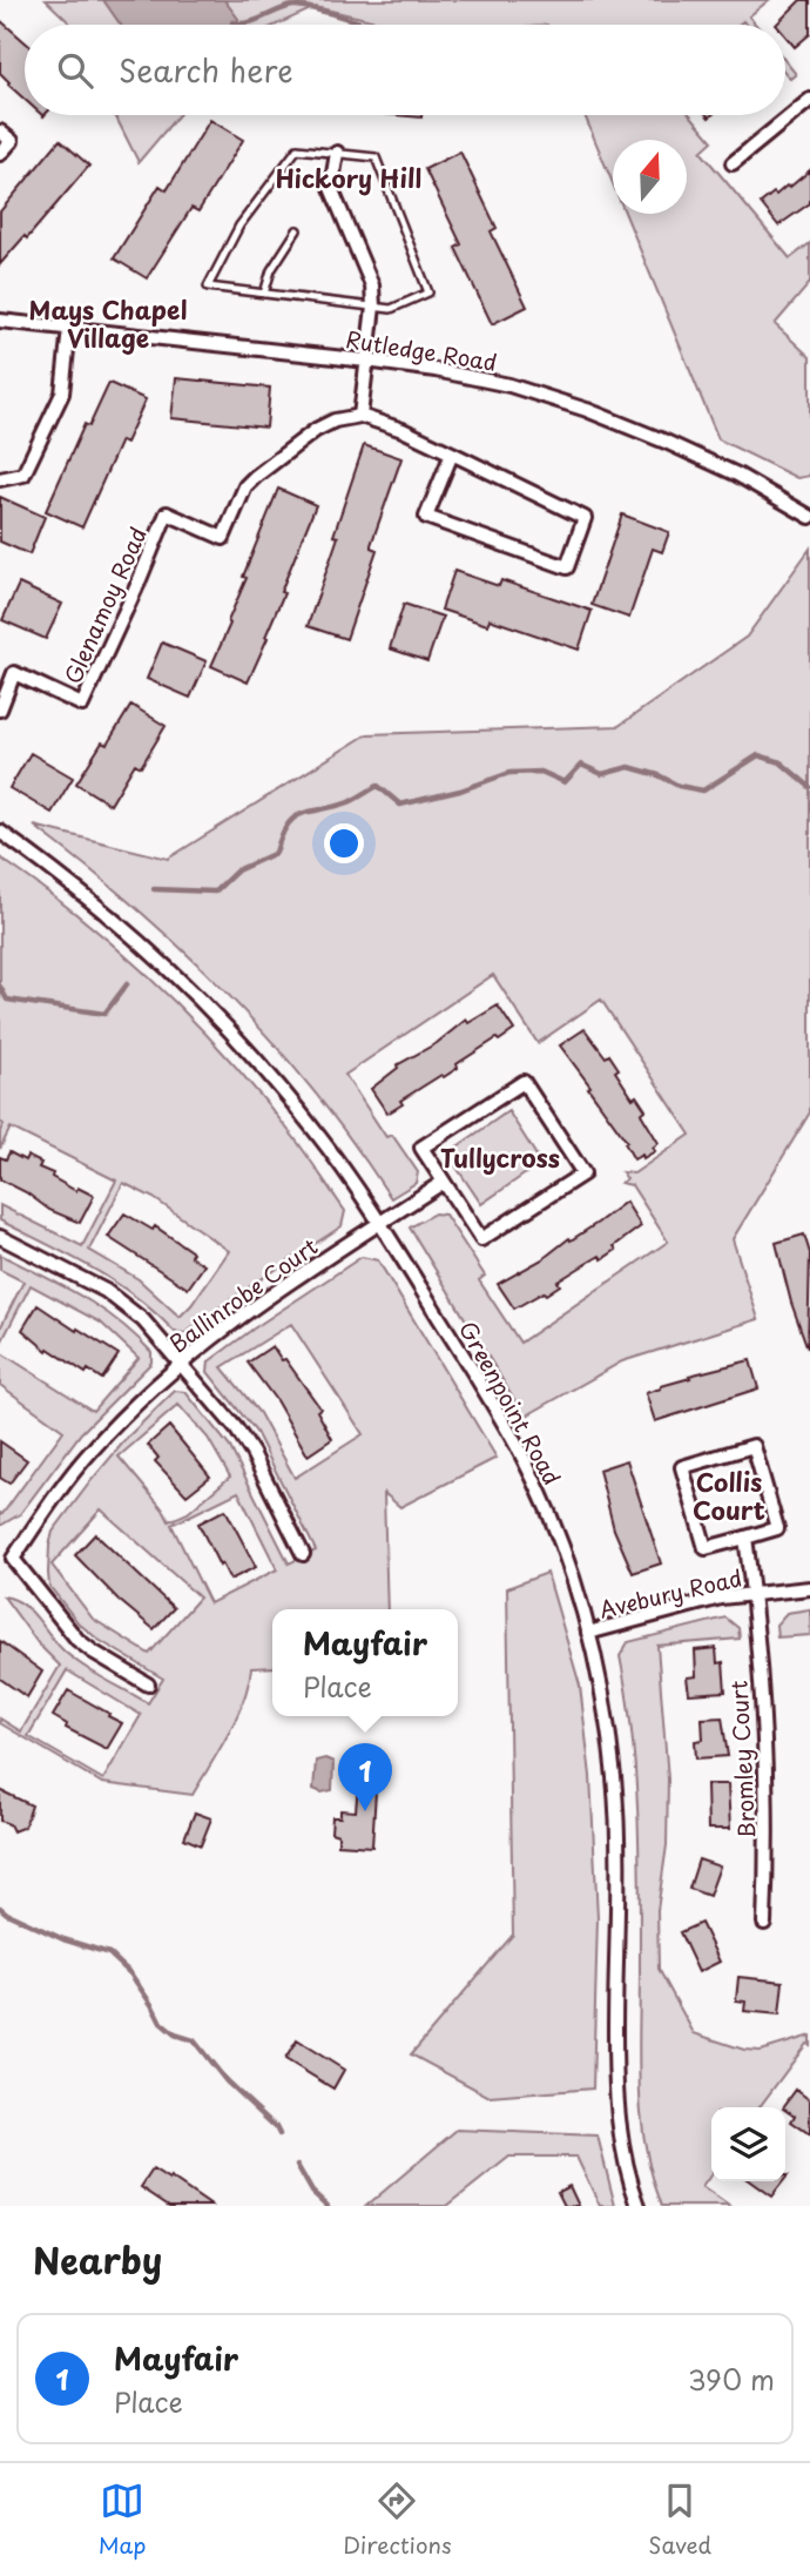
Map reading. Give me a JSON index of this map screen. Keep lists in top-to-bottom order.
{
  "streets": {
    "street": [
      "Rutledge Road",
      "Glenamoy Road",
      "Ballinrobe Court",
      "Greenpoint Road",
      "Avebury Road",
      "Bromley Court"
    ]
  },
  "crossings": [
    ["Ballinrobe Court", "Greenpoint Road"],
    ["Greenpoint Road", "Avebury Road"],
    ["Avebury Road", "Bromley Court"]
  ],
  "districts": [
    "Hickory Hill",
    "Mays Chapel Village",
    "Tullycross",
    "Collis Court"
  ],
  "north": "top",
  "page": {
    "search": "Search here",
    "popup": ["Mayfair", "Place"],
    "pins": "1",
    "heading": "Nearby",
    "list": [
      {
        "mark": "1",
        "name": "Mayfair",
        "note": "Place",
        "value": "390 m"
      }
    ],
    "nav": ["Map", "Directions", "Saved"]
  }
}
